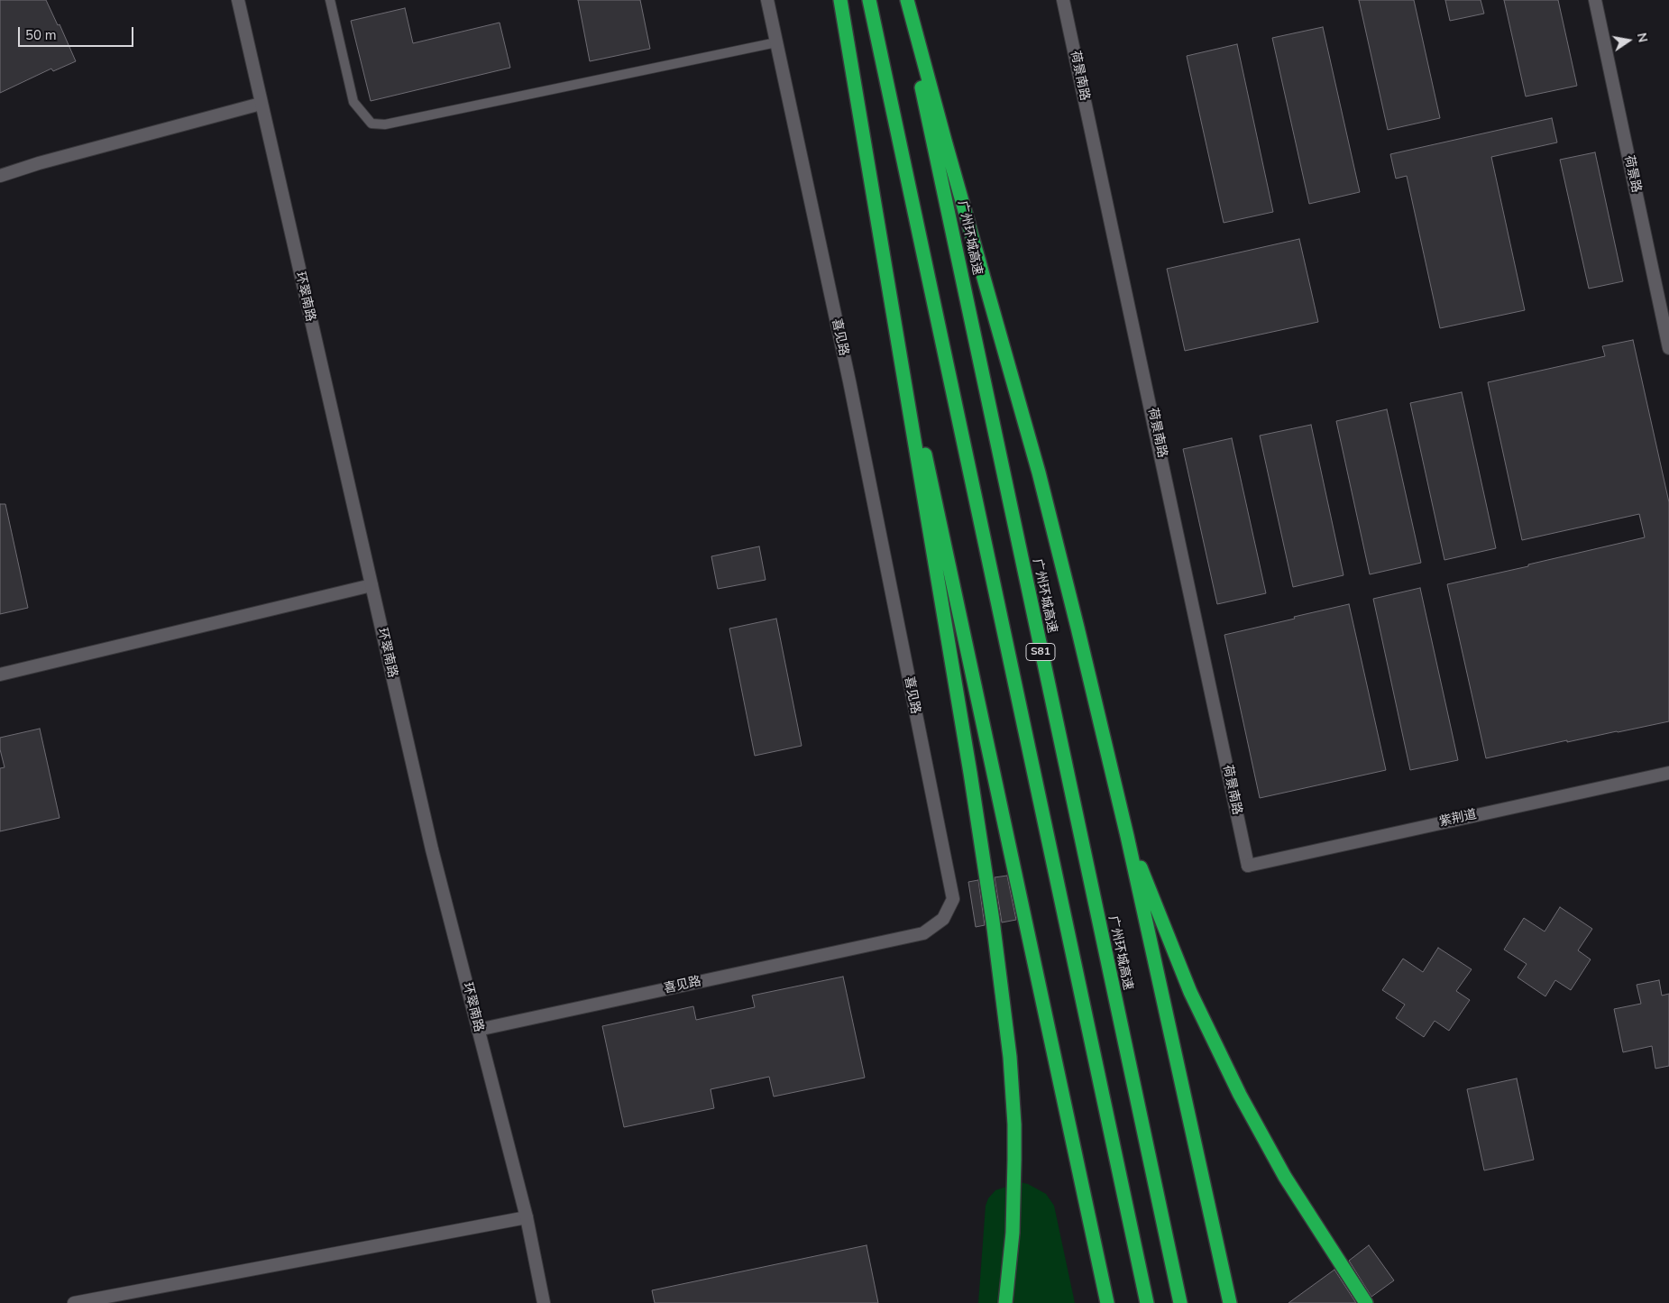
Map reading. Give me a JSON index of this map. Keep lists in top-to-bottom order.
{
  "streets": {
    "highway": ["广州环城高速", "S81"],
    "street": [
      "荷景南路",
      "荷景路",
      "环翠南路",
      "喜见路",
      "紫荆道"
    ]
  },
  "crossings": [
    ["荷景南路", "紫荆道"],
    ["环翠南路", "喜见路"]
  ],
  "scale_bar": "50 m",
  "north": "right"
}
